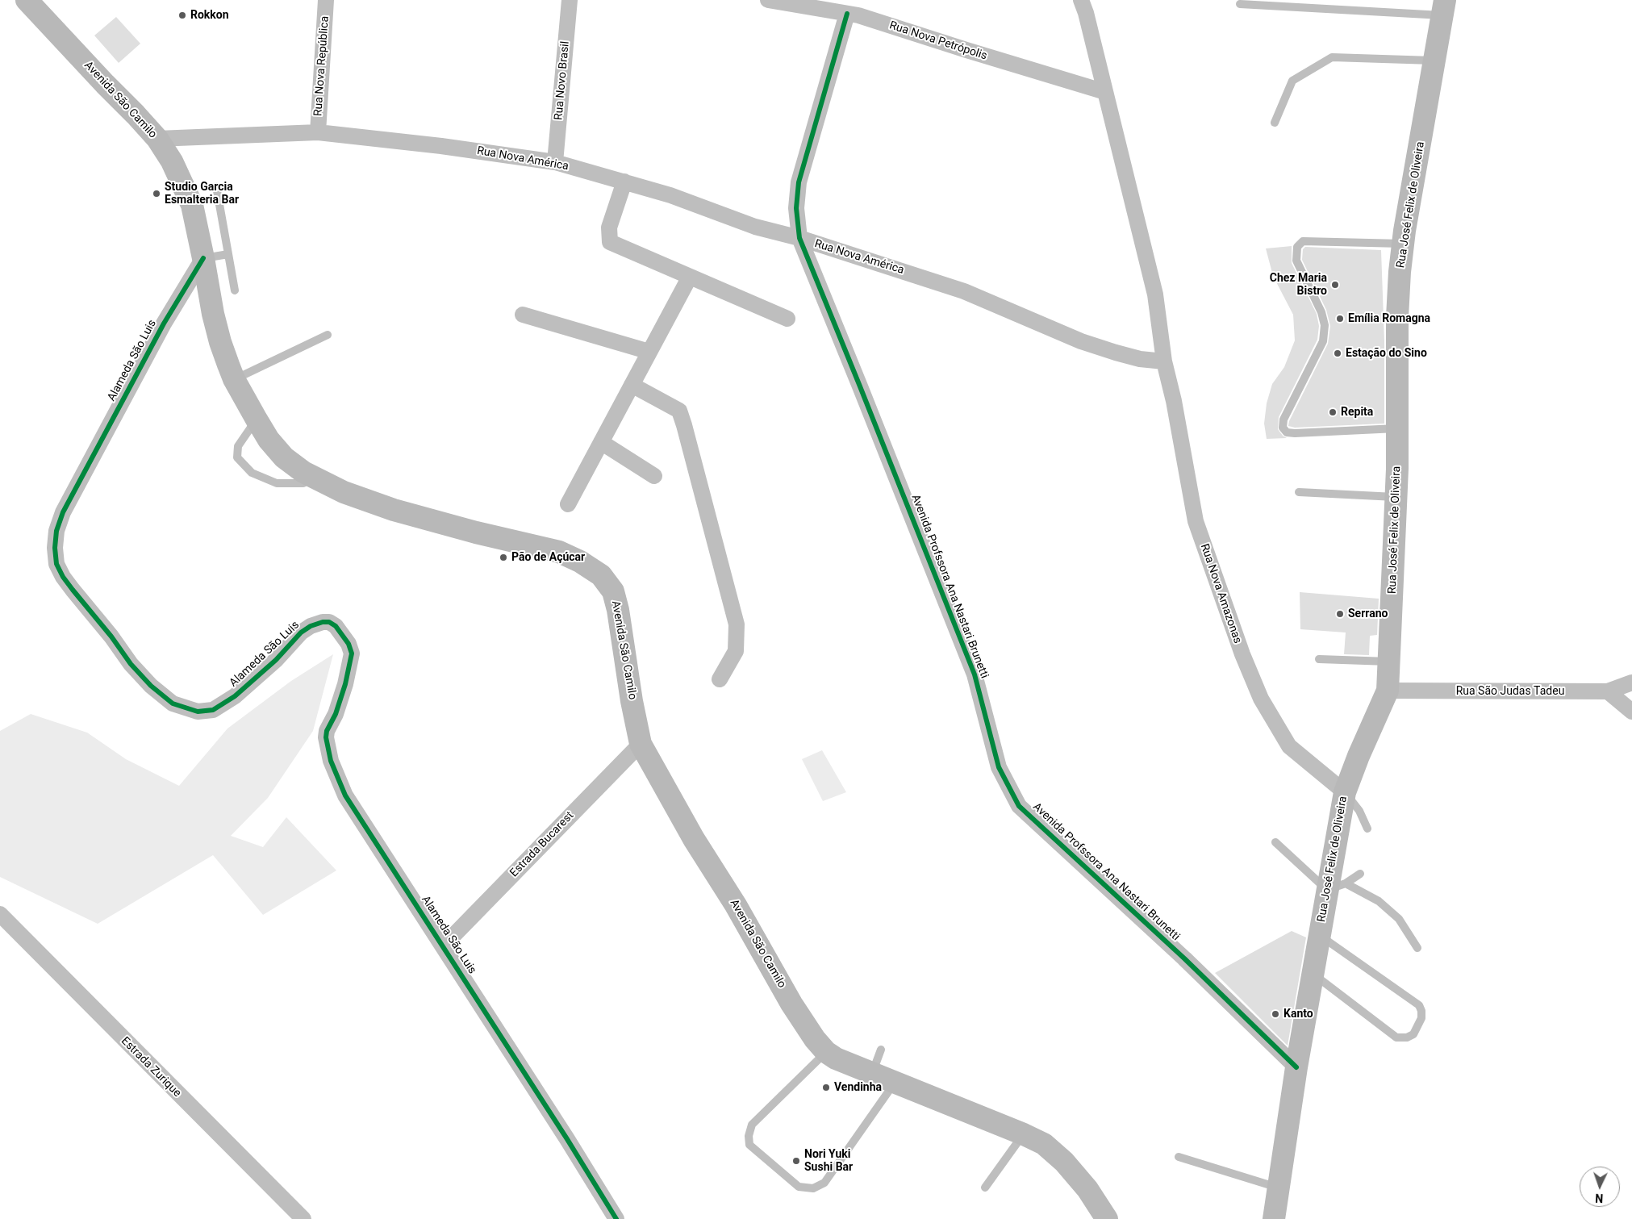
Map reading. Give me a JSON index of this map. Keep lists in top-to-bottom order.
{
  "streets": {
    "main road": ["Avenida São Camilo", "Rua José Felix de Oliveira"],
    "street": [
      "Rua Nova Petrópolis",
      "Rua Nova República",
      "Rua Novo Brasil",
      "Rua Nova América",
      "Alameda São Luis",
      "Avenida Profssora Ana Nastari Brunetti",
      "Rua Nova Amazonas",
      "Rua São Judas Tadeu",
      "Estrada Bucarest",
      "Estrada Zurique"
    ]
  },
  "crossings": [
    ["Rua Nova Petrópolis", "Avenida Profssora Ana Nastari Brunetti"],
    ["Rua Nova República", "Rua Nova América"],
    ["Rua Novo Brasil", "Rua Nova América"],
    ["Avenida São Camilo", "Rua Nova América"],
    ["Avenida São Camilo", "Alameda São Luis"],
    ["Avenida São Camilo", "Estrada Bucarest"],
    ["Rua Nova América", "Avenida Profssora Ana Nastari Brunetti"],
    ["Rua Nova América", "Rua Nova Amazonas"],
    ["Rua José Felix de Oliveira", "Avenida Profssora Ana Nastari Brunetti"],
    ["Rua José Felix de Oliveira", "Rua Nova Amazonas"],
    ["Rua José Felix de Oliveira", "Rua São Judas Tadeu"],
    ["Alameda São Luis", "Estrada Bucarest"]
  ],
  "places": [
    "Rokkon",
    "Studio Garcia Esmalteria Bar",
    "Chez Maria Bistro",
    "Emília Romagna",
    "Estação do Sino",
    "Repita",
    "Pão de Açúcar",
    "Serrano",
    "Kanto",
    "Vendinha",
    "Nori Yuki Sushi Bar"
  ],
  "north": "bottom"
}
